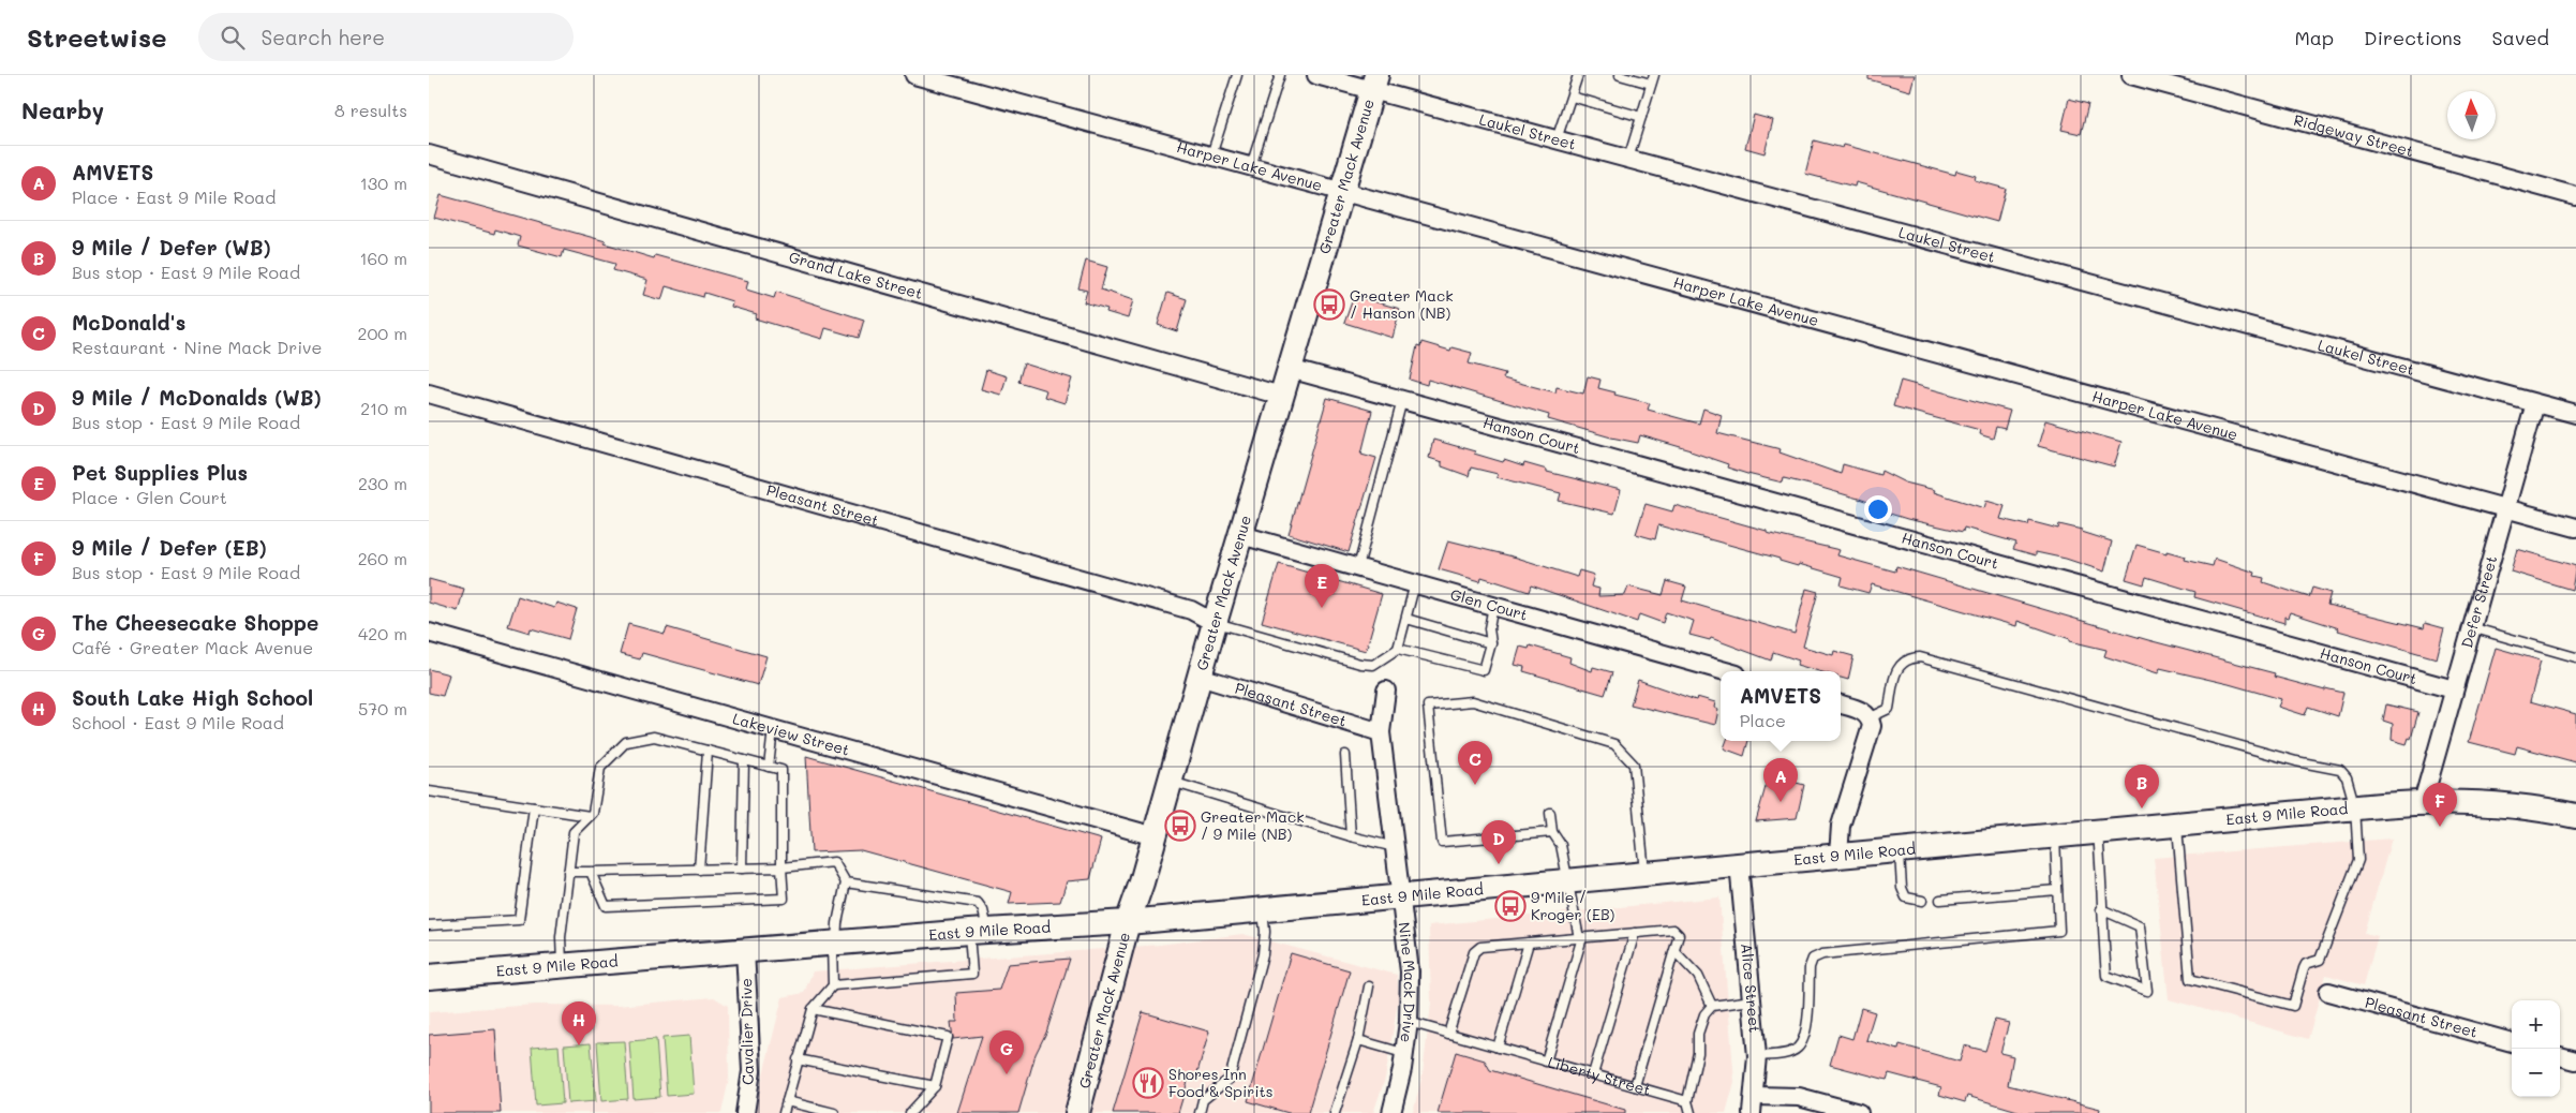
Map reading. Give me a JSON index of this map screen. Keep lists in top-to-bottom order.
{
  "streets": {
    "main road": ["Greater Mack Avenue", "East 9 Mile Road"],
    "street": [
      "Laukel Street",
      "Ridgeway Street",
      "Harper Lake Avenue",
      "Grand Lake Street",
      "Hanson Court",
      "Pleasant Street",
      "Defer Street",
      "Glen Court",
      "Lakeview Street",
      "Nine Mack Drive",
      "Alice Street",
      "Cavalier Drive"
    ],
    "lane": ["Liberty Street"]
  },
  "crossings": [
    ["Laukel Street", "Greater Mack Avenue"],
    ["Laukel Street", "Defer Street"],
    ["Harper Lake Avenue", "Greater Mack Avenue"],
    ["Harper Lake Avenue", "Defer Street"],
    ["Greater Mack Avenue", "Grand Lake Street"],
    ["Greater Mack Avenue", "Hanson Court"],
    ["Greater Mack Avenue", "Pleasant Street"],
    ["Greater Mack Avenue", "Glen Court"],
    ["Greater Mack Avenue", "Lakeview Street"],
    ["Greater Mack Avenue", "East 9 Mile Road"],
    ["Hanson Court", "Defer Street"],
    ["Pleasant Street", "Nine Mack Drive"],
    ["Defer Street", "East 9 Mile Road"],
    ["East 9 Mile Road", "Nine Mack Drive"],
    ["East 9 Mile Road", "Alice Street"],
    ["East 9 Mile Road", "Cavalier Drive"],
    ["Nine Mack Drive", "Liberty Street"]
  ],
  "places": {
    "bus stop": ["Greater Mack / Hanson (NB)", "Greater Mack / 9 Mile (NB)", "9 Mile / Kroger (EB)"],
    "restaurant": ["Shores Inn Food & Spirits"]
  },
  "north": "top",
  "page": {
    "header": "Streetwise",
    "search": "Search here",
    "nav": ["Map", "Directions", "Saved"],
    "heading": ["Nearby", "8 results"],
    "list": [
      {
        "mark": "A",
        "name": "AMVETS",
        "note": "Place · East 9 Mile Road",
        "value": "130 m"
      },
      {
        "mark": "B",
        "name": "9 Mile / Defer (WB)",
        "note": "Bus stop · East 9 Mile Road",
        "value": "160 m"
      },
      {
        "mark": "C",
        "name": "McDonald's",
        "note": "Restaurant · Nine Mack Drive",
        "value": "200 m"
      },
      {
        "mark": "D",
        "name": "9 Mile / McDonalds (WB)",
        "note": "Bus stop · East 9 Mile Road",
        "value": "210 m"
      },
      {
        "mark": "E",
        "name": "Pet Supplies Plus",
        "note": "Place · Glen Court",
        "value": "230 m"
      },
      {
        "mark": "F",
        "name": "9 Mile / Defer (EB)",
        "note": "Bus stop · East 9 Mile Road",
        "value": "260 m"
      },
      {
        "mark": "G",
        "name": "The Cheesecake Shoppe",
        "note": "Café · Greater Mack Avenue",
        "value": "420 m"
      },
      {
        "mark": "H",
        "name": "South Lake High School",
        "note": "School · East 9 Mile Road",
        "value": "570 m"
      }
    ],
    "pins": [
      "E",
      "C",
      "A",
      "B",
      "F",
      "D",
      "H",
      "G"
    ],
    "popup": ["AMVETS", "Place"],
    "map_buttons": ["+", "−"]
  }
}
